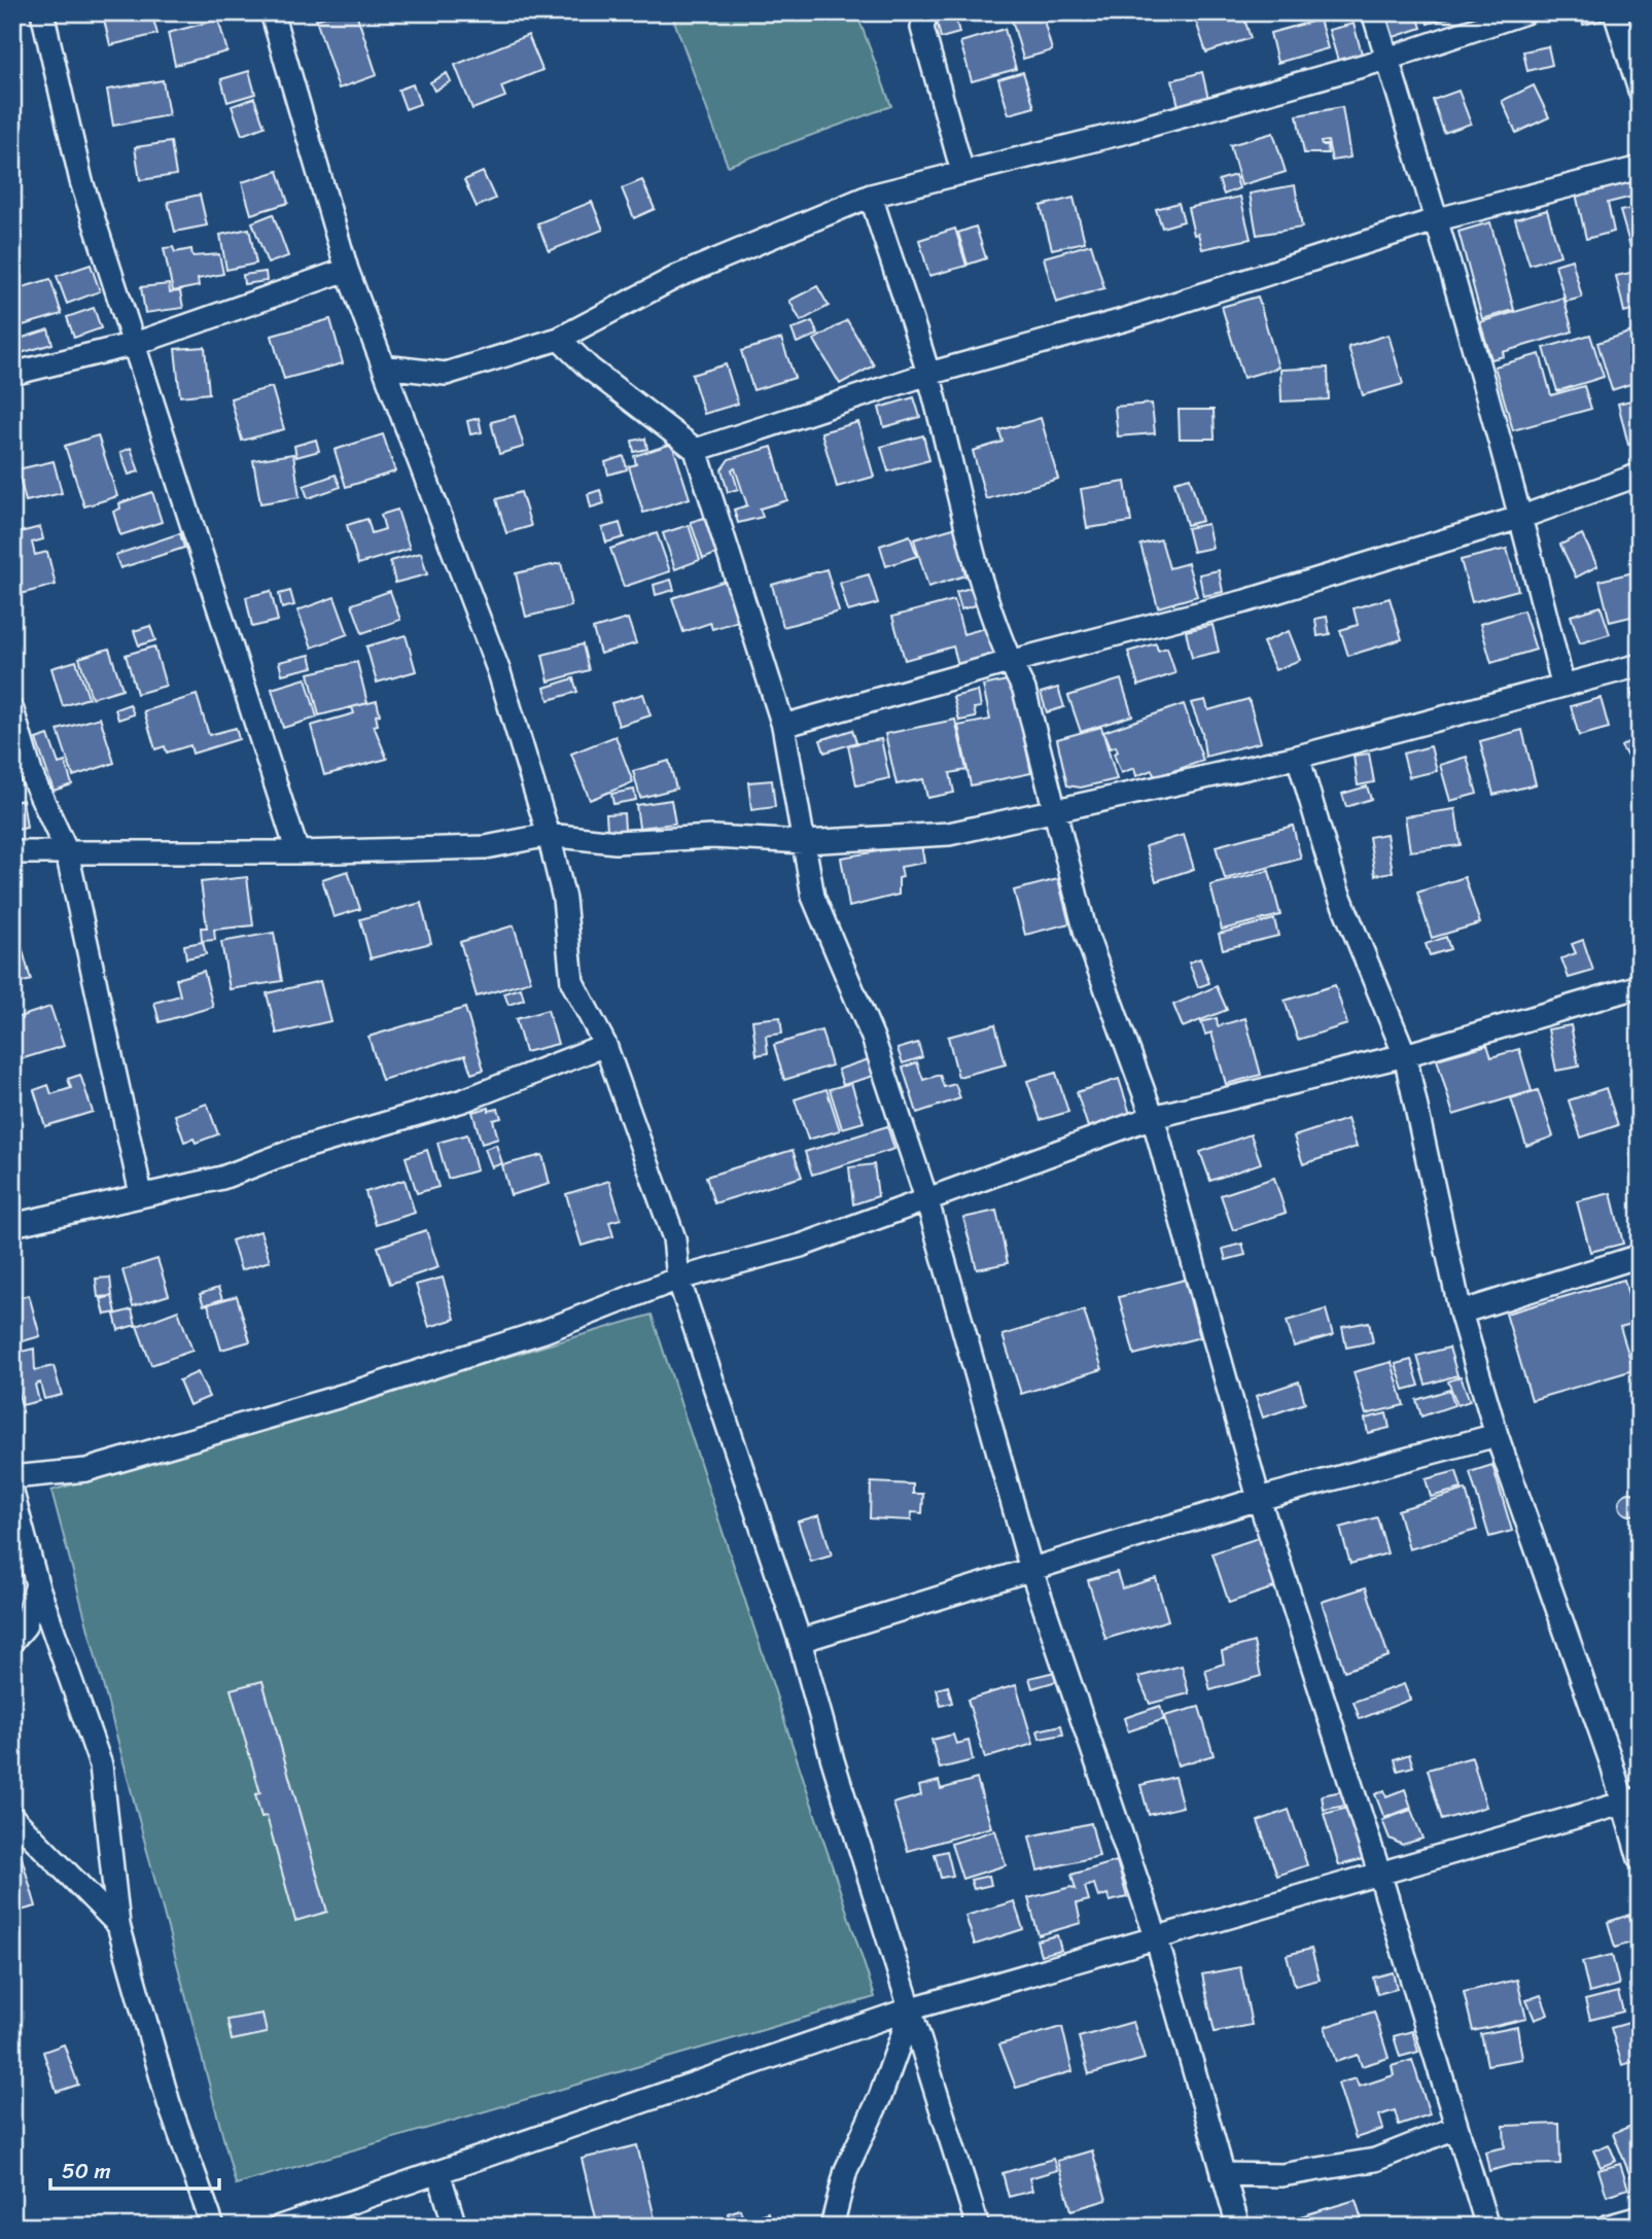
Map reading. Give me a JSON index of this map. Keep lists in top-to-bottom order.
{
  "scale_bar": "50 m"
}
